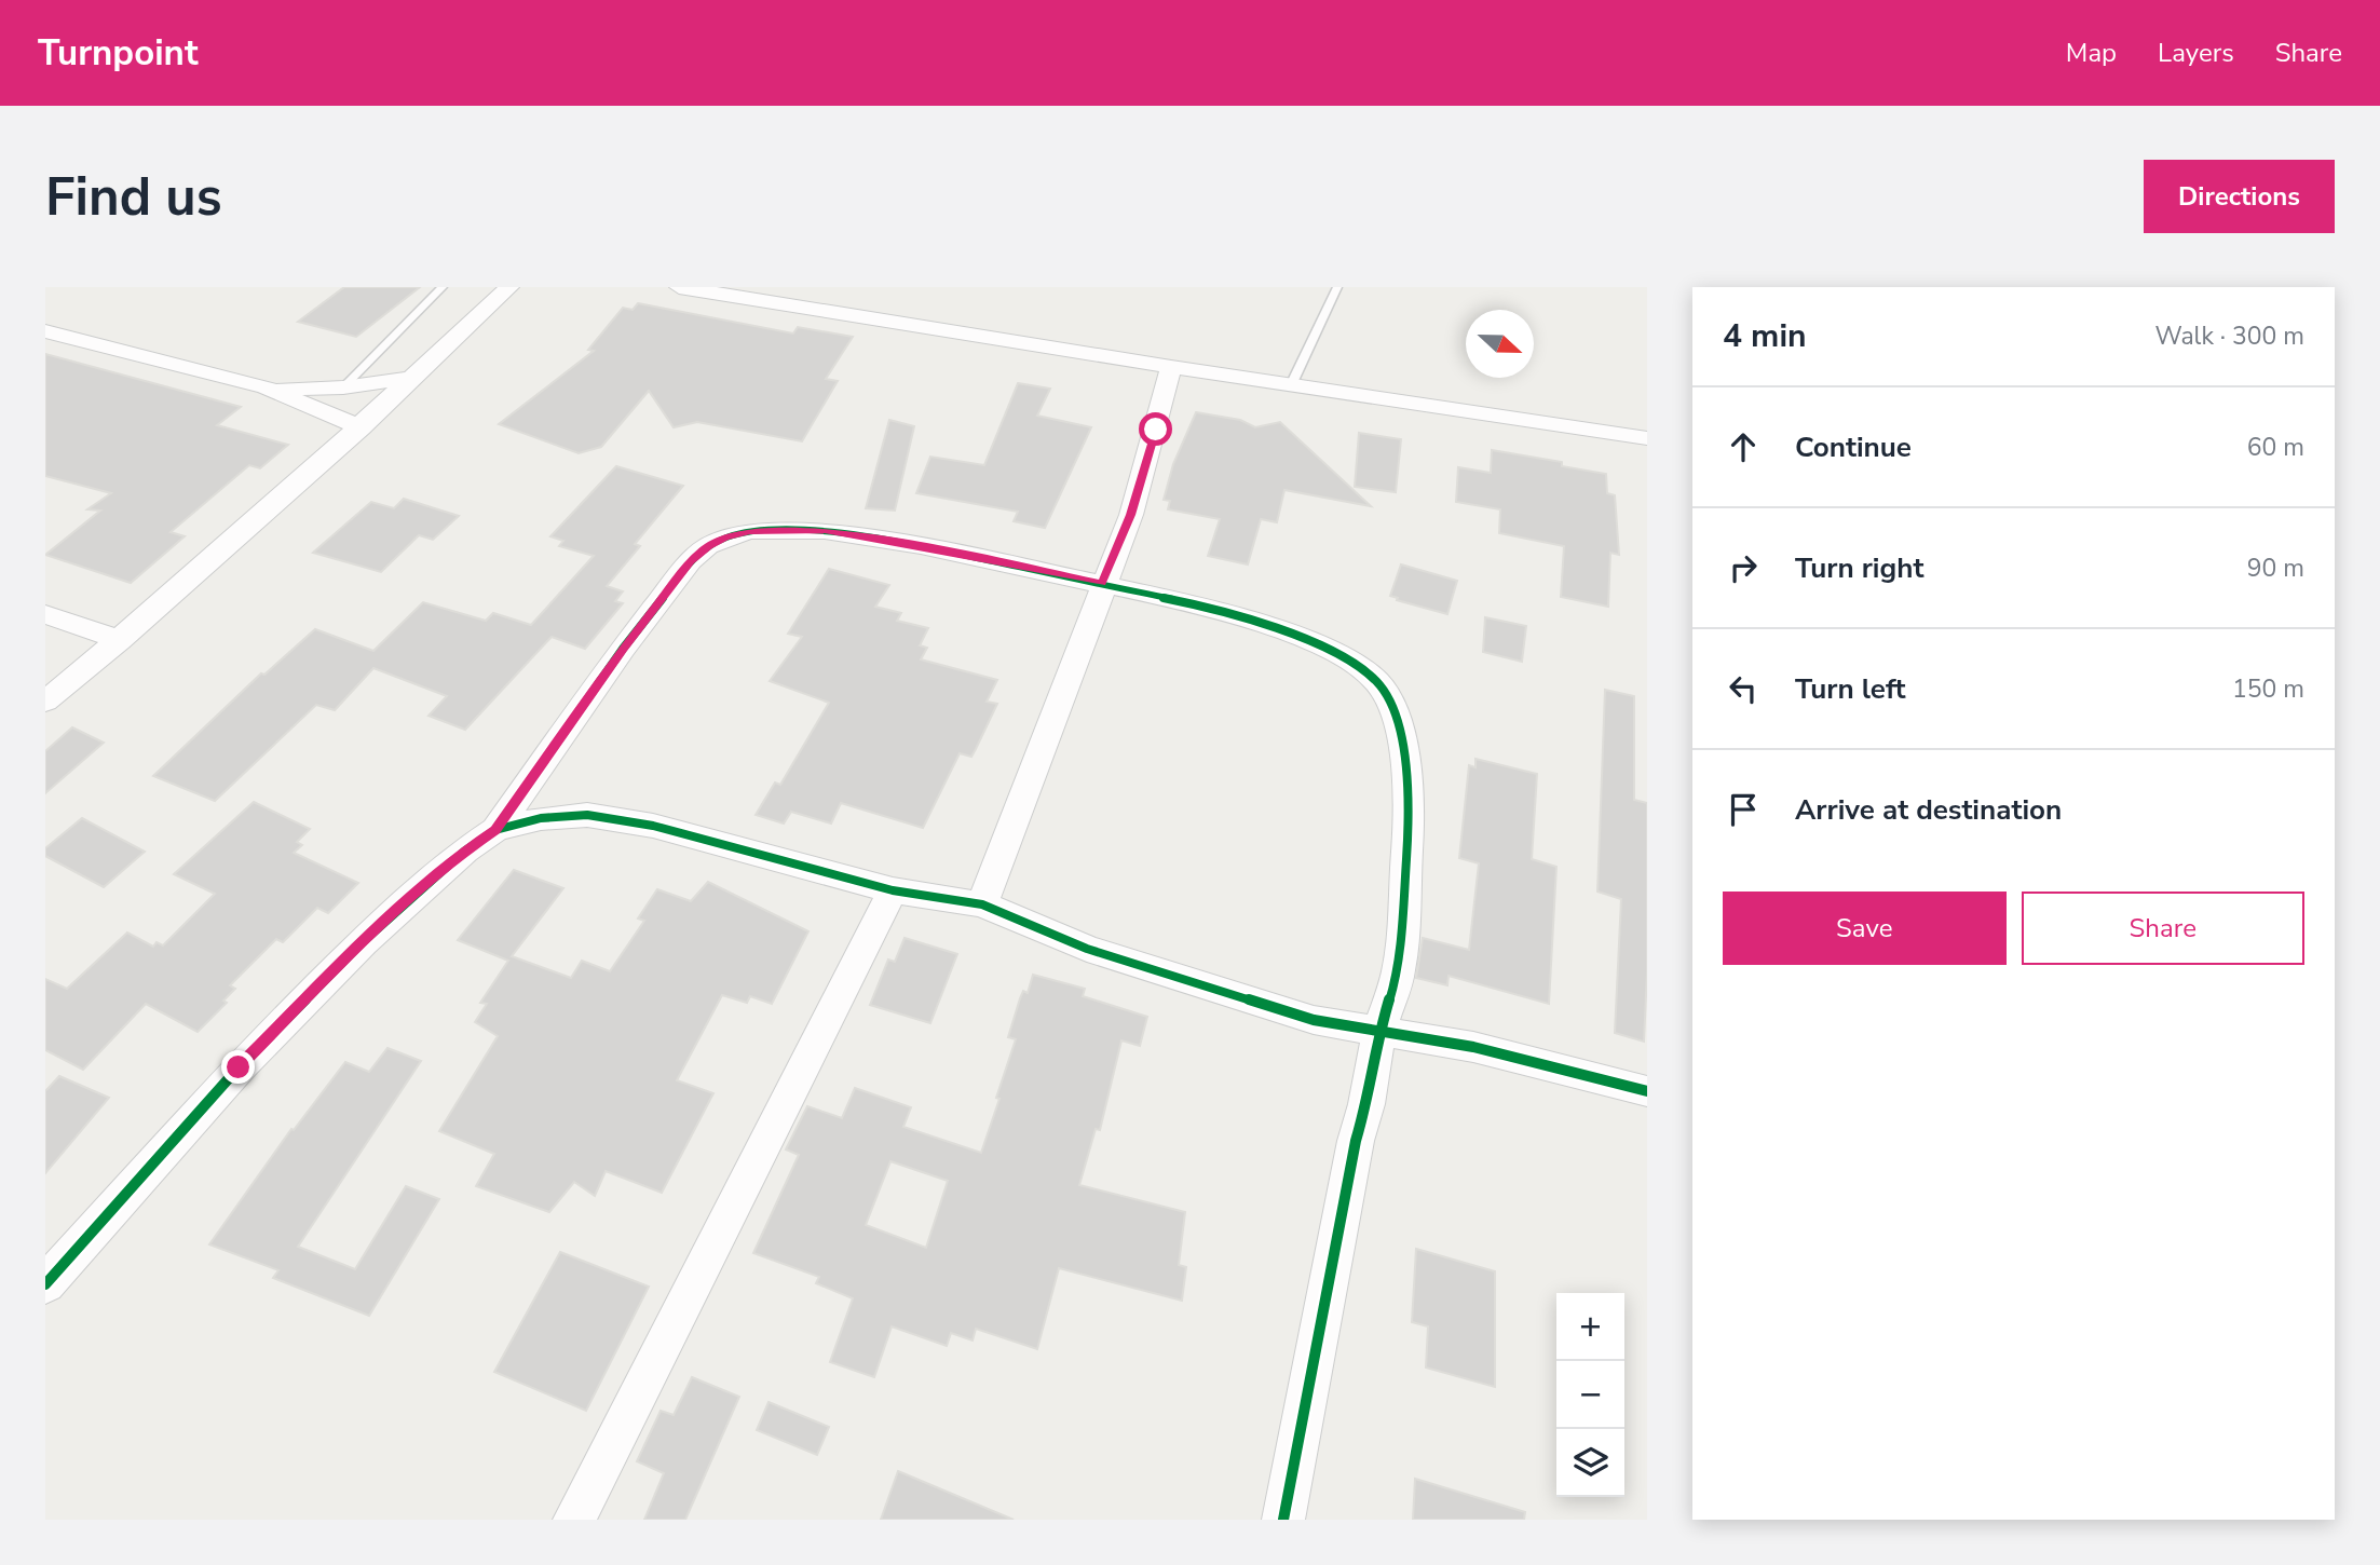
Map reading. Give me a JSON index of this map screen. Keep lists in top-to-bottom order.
{
  "north": "right",
  "page": {
    "header": "Turnpoint",
    "nav": ["Map", "Layers", "Share"],
    "buttons": [
      "Directions",
      ["Save", "Share"]
    ],
    "title": "Find us",
    "heading": ["4 min", "Walk · 300 m"],
    "list": [
      ["Continue", "60 m"],
      ["Turn right", "90 m"],
      ["Turn left", "150 m"],
      "Arrive at destination"
    ],
    "map_buttons": ["+", "−"]
  }
}
